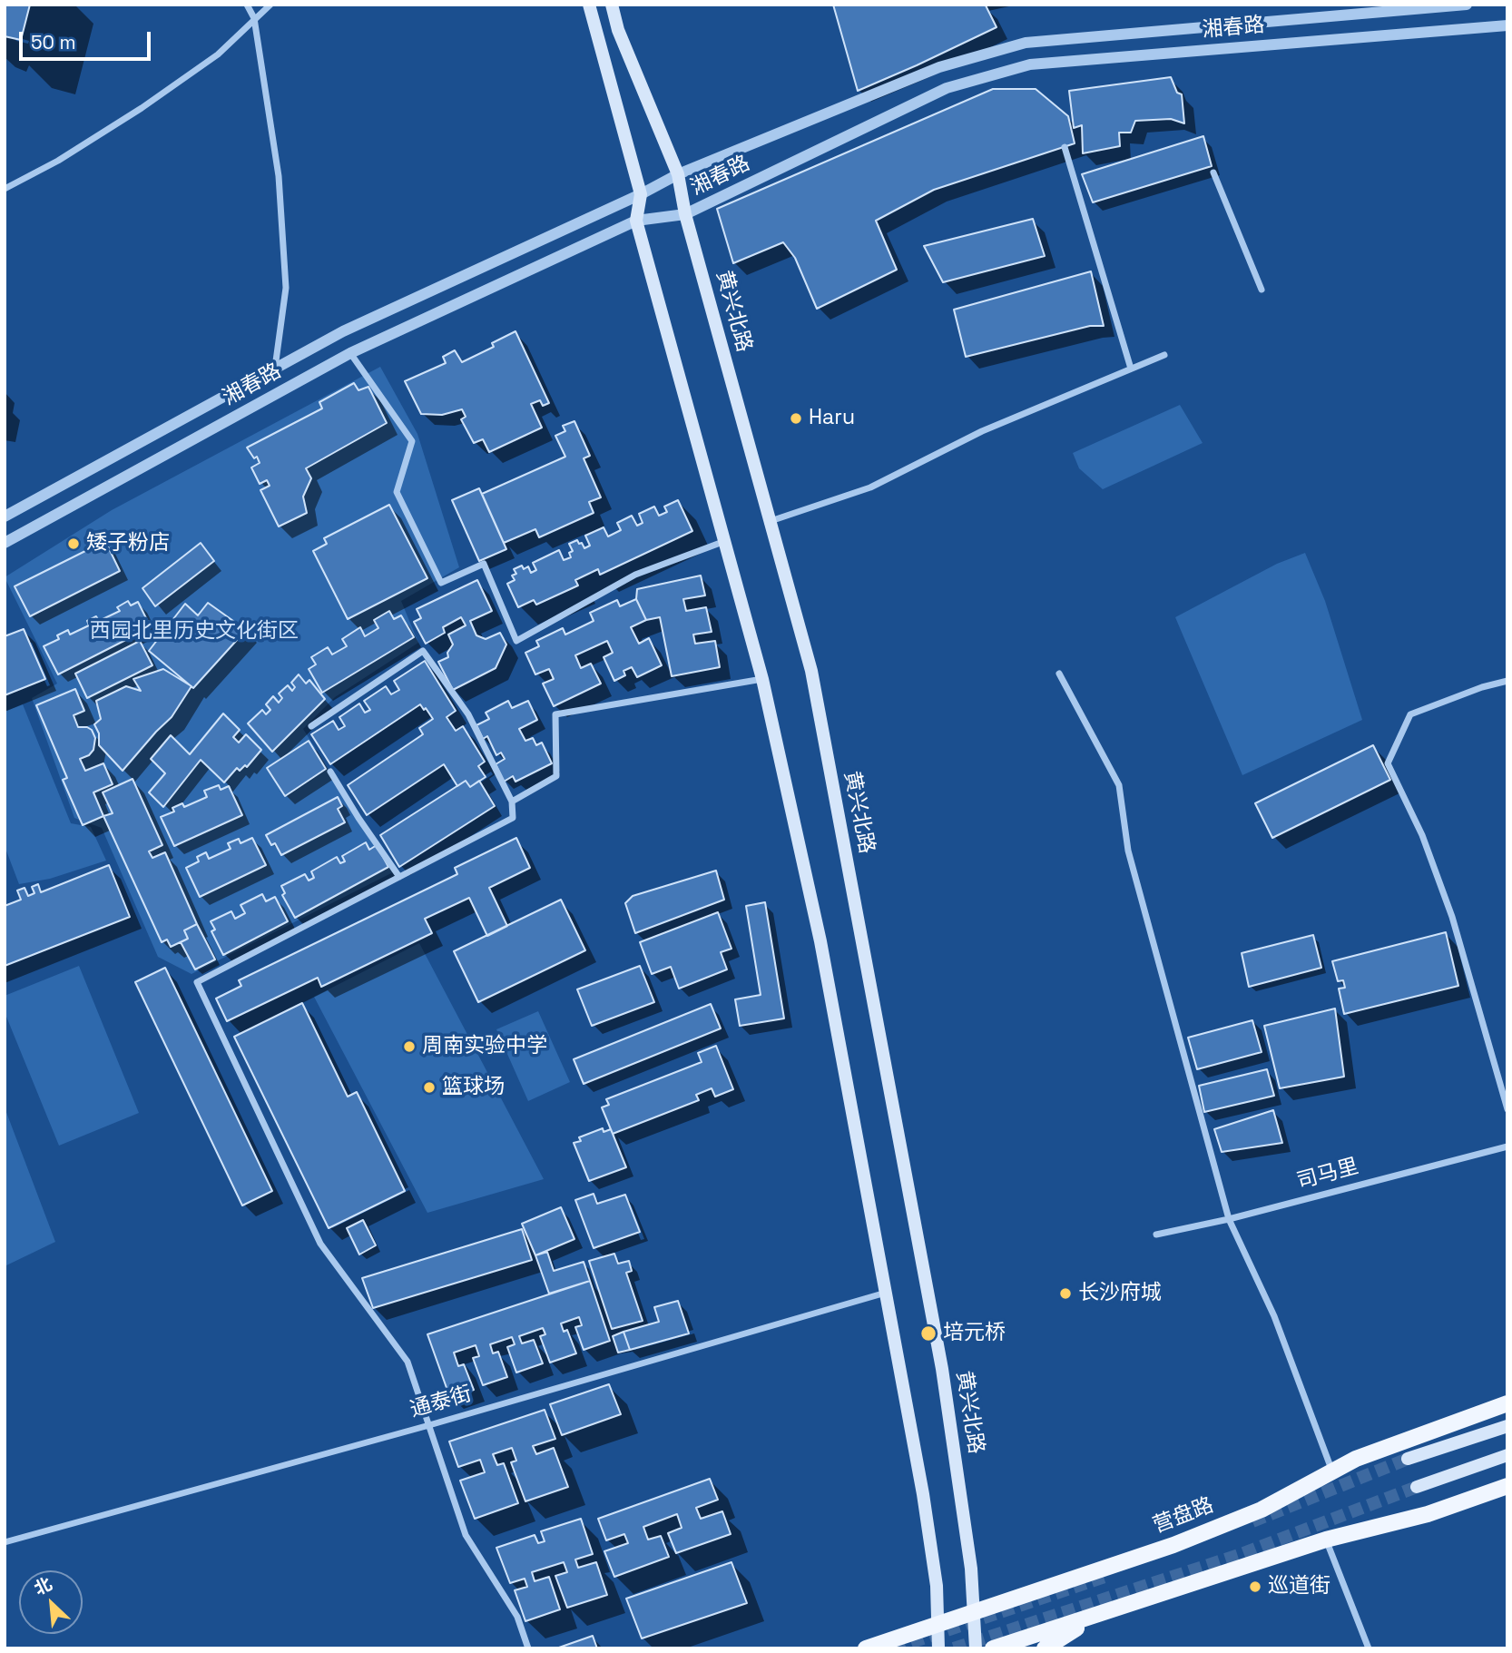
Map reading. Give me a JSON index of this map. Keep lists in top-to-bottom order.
{
  "streets": {
    "main road": ["黄兴北路", "营盘路"],
    "street": ["湘春路", "司马里", "通泰街"]
  },
  "crossings": [
    ["湘春路", "黄兴北路"],
    ["黄兴北路", "营盘路"]
  ],
  "parks": ["西园北里历史文化街区"],
  "places": [
    "Haru",
    "矮子粉店",
    "周南实验中学",
    "篮球场",
    "长沙府城",
    "培元桥",
    "巡道街"
  ],
  "scale_bar": "50 m",
  "north": "top left"
}
